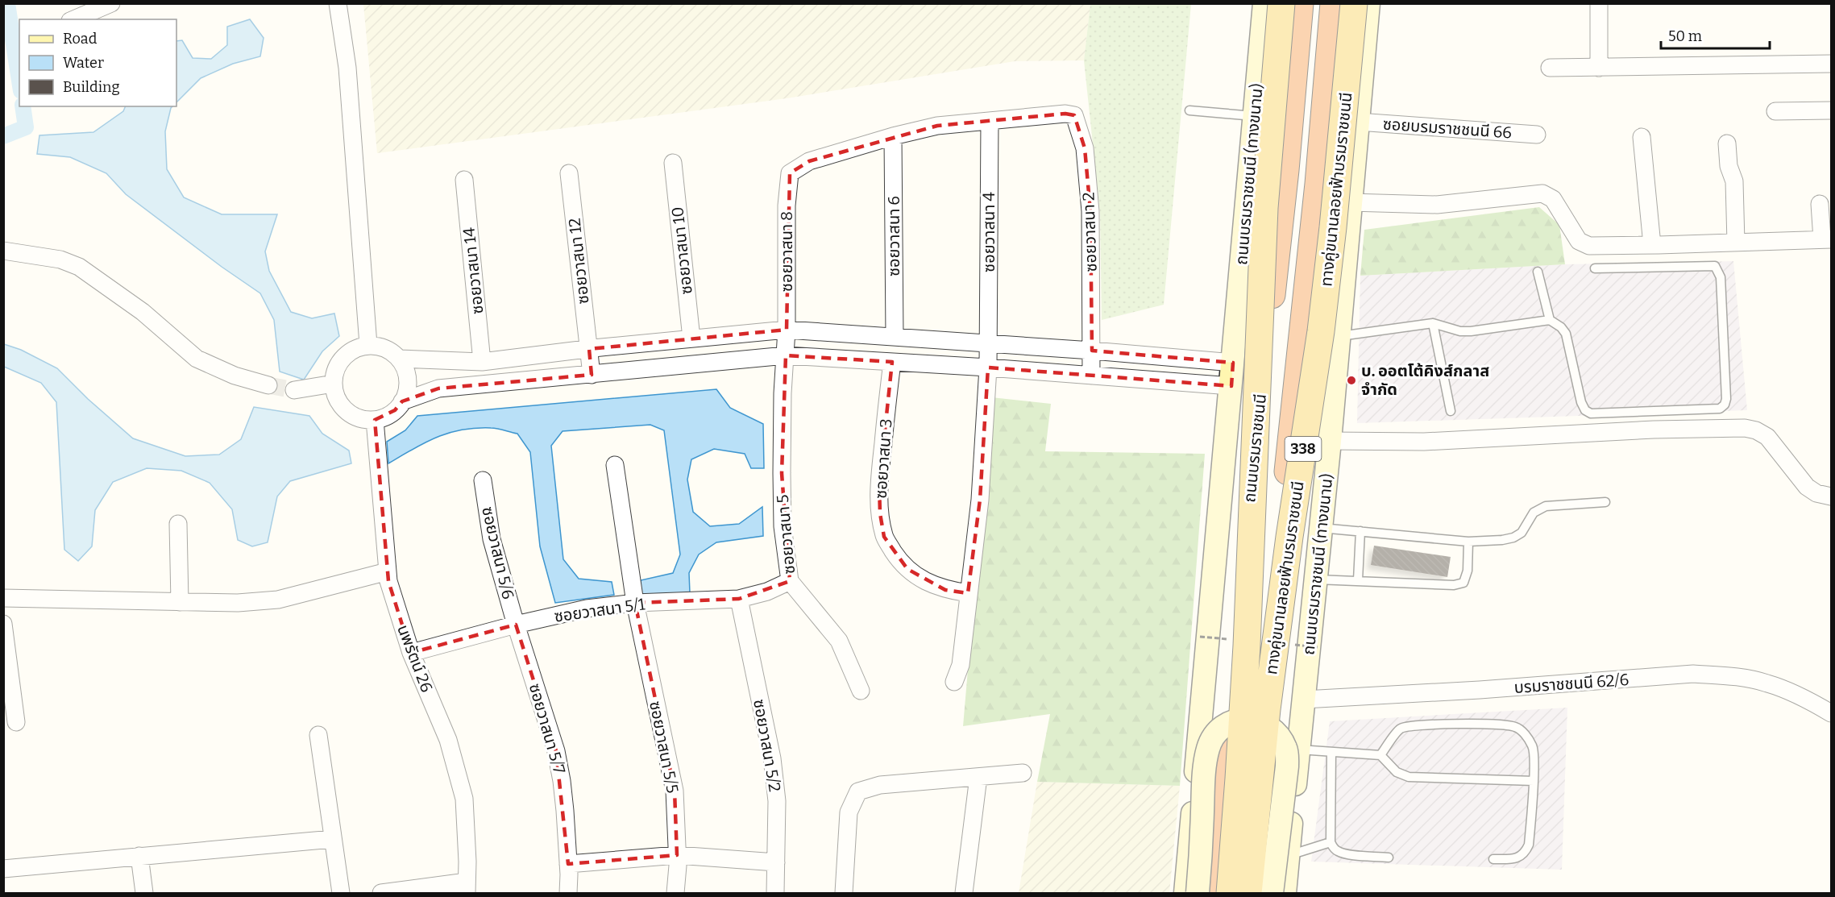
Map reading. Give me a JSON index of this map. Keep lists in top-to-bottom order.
{
  "streets": {
    "highway": ["ถนนบรมราชชนนี", "338"],
    "main road": ["ถนนบรมราชชนนี (ทางขนาน)", "ทางคู่ขนานลอยฟ้าบรมราชชนนี"],
    "street": [
      "ซอยบรมราชชนนี 66",
      "ซอยวาสนา 4",
      "ซอยวาสนา 2",
      "ซอยวาสนา 6",
      "ซอยวาสนา 10",
      "ซอยวาสนา 8",
      "ซอยวาสนา 12",
      "ซอยวาสนา 14",
      "ซอยวาสนา 3",
      "ซอยวาสนา 5",
      "ซอยวาสนา 5/6",
      "ซอยวาสนา 5/1",
      "นพรัตน์ 26",
      "บรมราชชนนี 62/6",
      "ซอยวาสนา 5/7",
      "ซอยวาสนา 5/2",
      "ซอยวาสนา 5/5"
    ]
  },
  "crossings": [
    ["ซอยบรมราชชนนี 66", "ถนนบรมราชชนนี (ทางขนาน)"],
    ["ถนนบรมราชชนนี (ทางขนาน)", "บรมราชชนนี 62/6"],
    ["ซอยวาสนา 4", "ซอยวาสนา 2"],
    ["ซอยวาสนา 4", "ซอยวาสนา 3"],
    ["ซอยวาสนา 6", "ซอยวาสนา 8"],
    ["ซอยวาสนา 8", "ซอยวาสนา 5"],
    ["ซอยวาสนา 5", "ซอยวาสนา 5/1"],
    ["ซอยวาสนา 5/6", "ซอยวาสนา 5/1"],
    ["ซอยวาสนา 5/6", "ซอยวาสนา 5/7"],
    ["ซอยวาสนา 5/1", "นพรัตน์ 26"],
    ["ซอยวาสนา 5/1", "ซอยวาสนา 5/7"],
    ["ซอยวาสนา 5/1", "ซอยวาสนา 5/2"],
    ["ซอยวาสนา 5/1", "ซอยวาสนา 5/5"]
  ],
  "places": ["บ. ออตโต้คิงส์กลาส จำกัด"],
  "legend": ["Road", "Water", "Building"],
  "scale_bar": "50 m"
}
